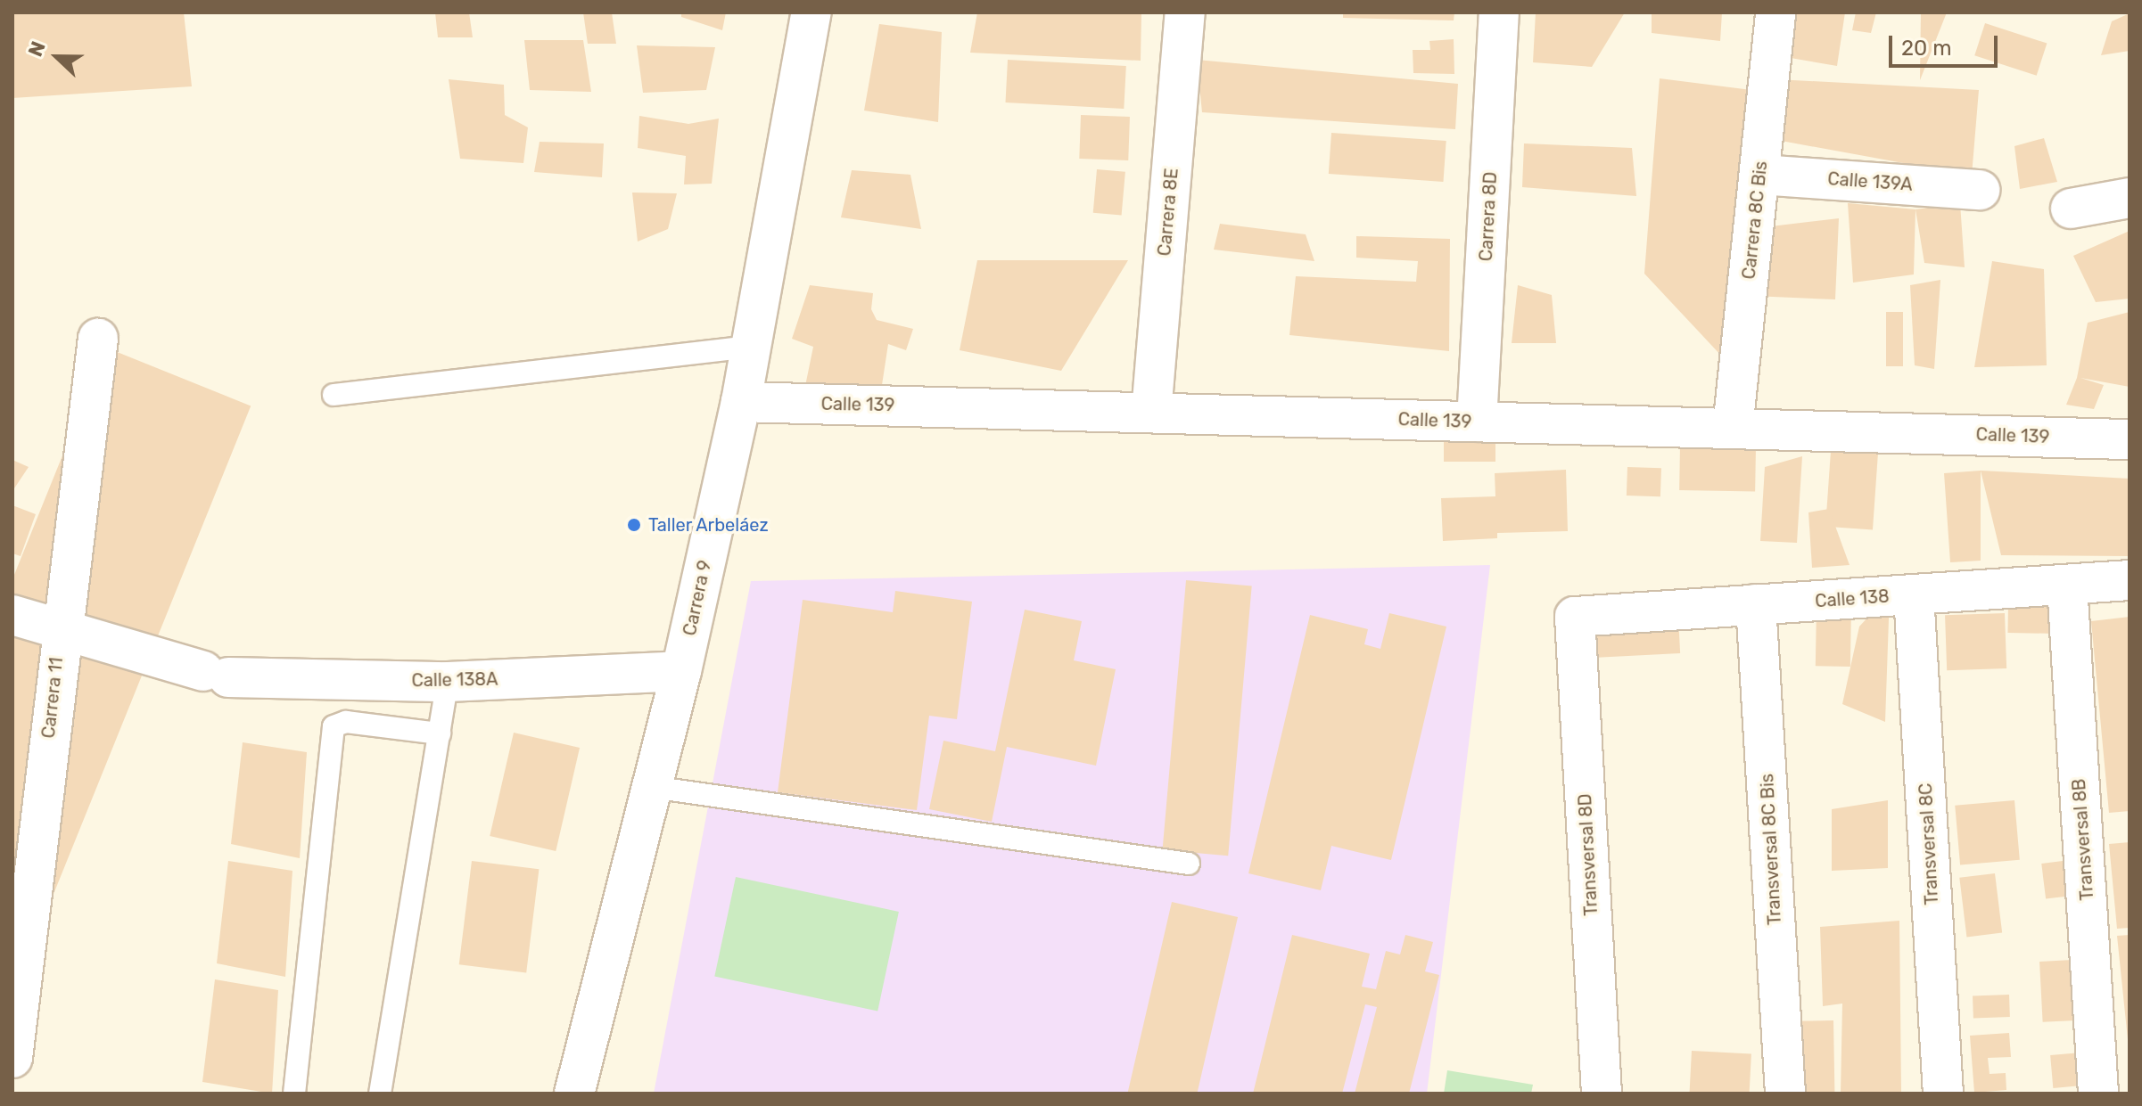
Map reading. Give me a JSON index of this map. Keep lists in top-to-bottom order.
{
  "streets": {
    "street": [
      "Calle 139A",
      "Carrera 8E",
      "Carrera 8D",
      "Carrera 8C Bis",
      "Calle 139",
      "Carrera 9",
      "Calle 138",
      "Calle 138A",
      "Carrera 11",
      "Transversal 8B",
      "Transversal 8C",
      "Transversal 8C Bis",
      "Transversal 8D"
    ]
  },
  "crossings": [
    ["Calle 139A", "Carrera 8C Bis"],
    ["Carrera 8E", "Calle 139"],
    ["Carrera 8D", "Calle 139"],
    ["Carrera 8C Bis", "Calle 139"],
    ["Calle 139", "Carrera 9"],
    ["Carrera 9", "Calle 138A"],
    ["Calle 138", "Transversal 8B"],
    ["Calle 138", "Transversal 8C"],
    ["Calle 138", "Transversal 8C Bis"],
    ["Calle 138", "Transversal 8D"],
    ["Calle 138A", "Carrera 11"]
  ],
  "places": ["Taller Arbeláez"],
  "scale_bar": "20 m",
  "north": "left"
}
